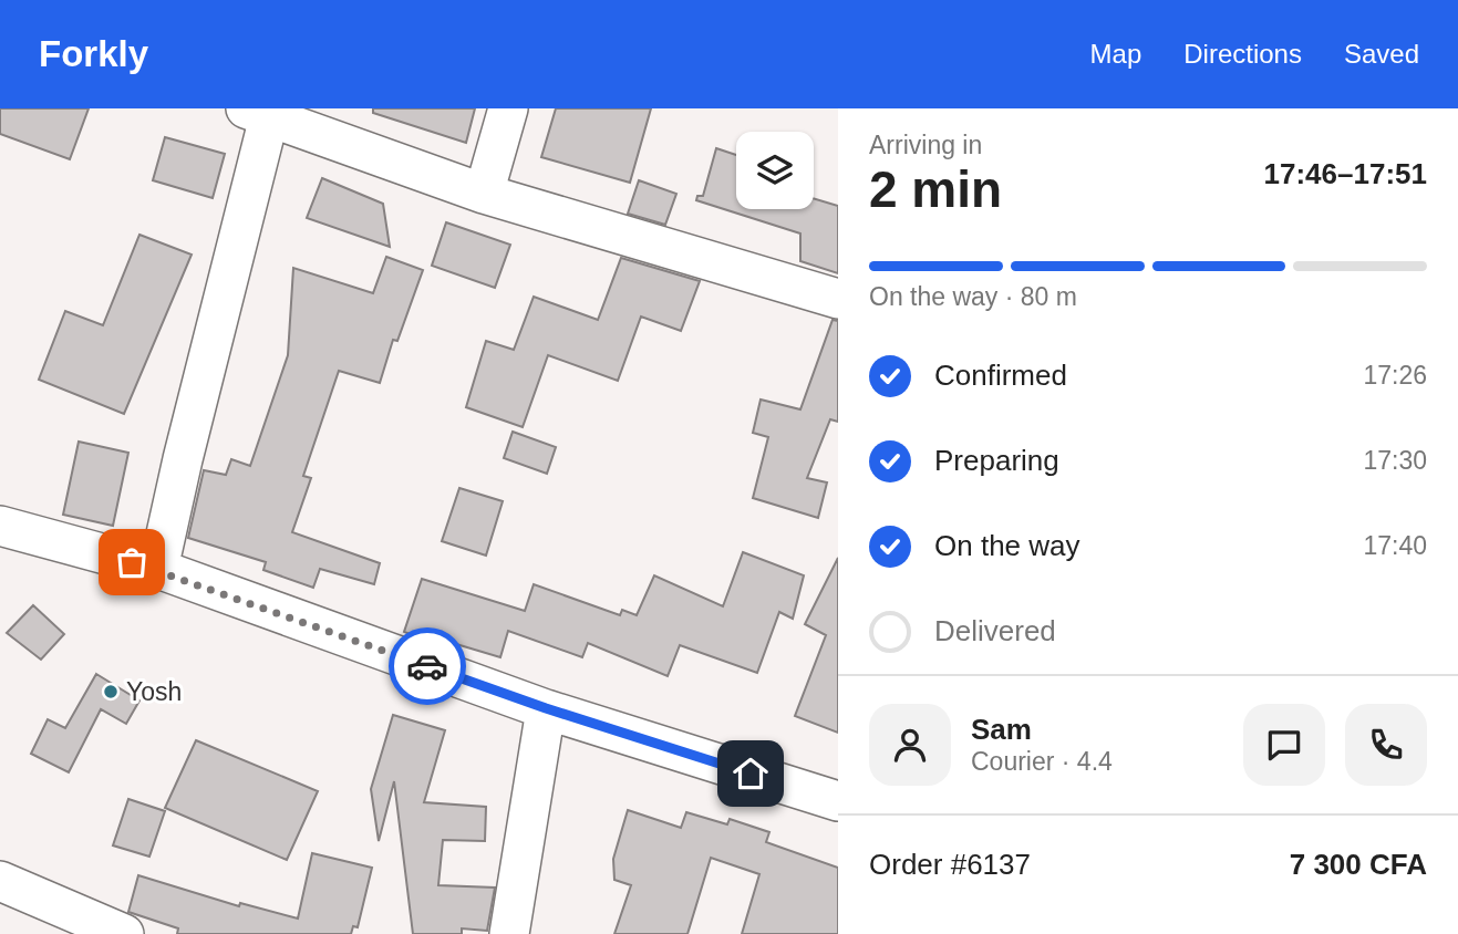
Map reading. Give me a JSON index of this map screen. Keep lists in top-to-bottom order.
{
  "places": ["Yosh"],
  "page": {
    "header": "Forkly",
    "nav": ["Map", "Directions", "Saved"],
    "heading": ["2 min", "Arriving in", "17:46–17:51"],
    "panel": [
      "Sam",
      "Courier · 4.4",
      "Order #6137",
      "7 300 CFA"
    ],
    "bar": "On the way · 80 m",
    "list": [
      ["Confirmed", "17:26"],
      ["Preparing", "17:30"],
      ["On the way", "17:40"],
      "Delivered"
    ]
  }
}
